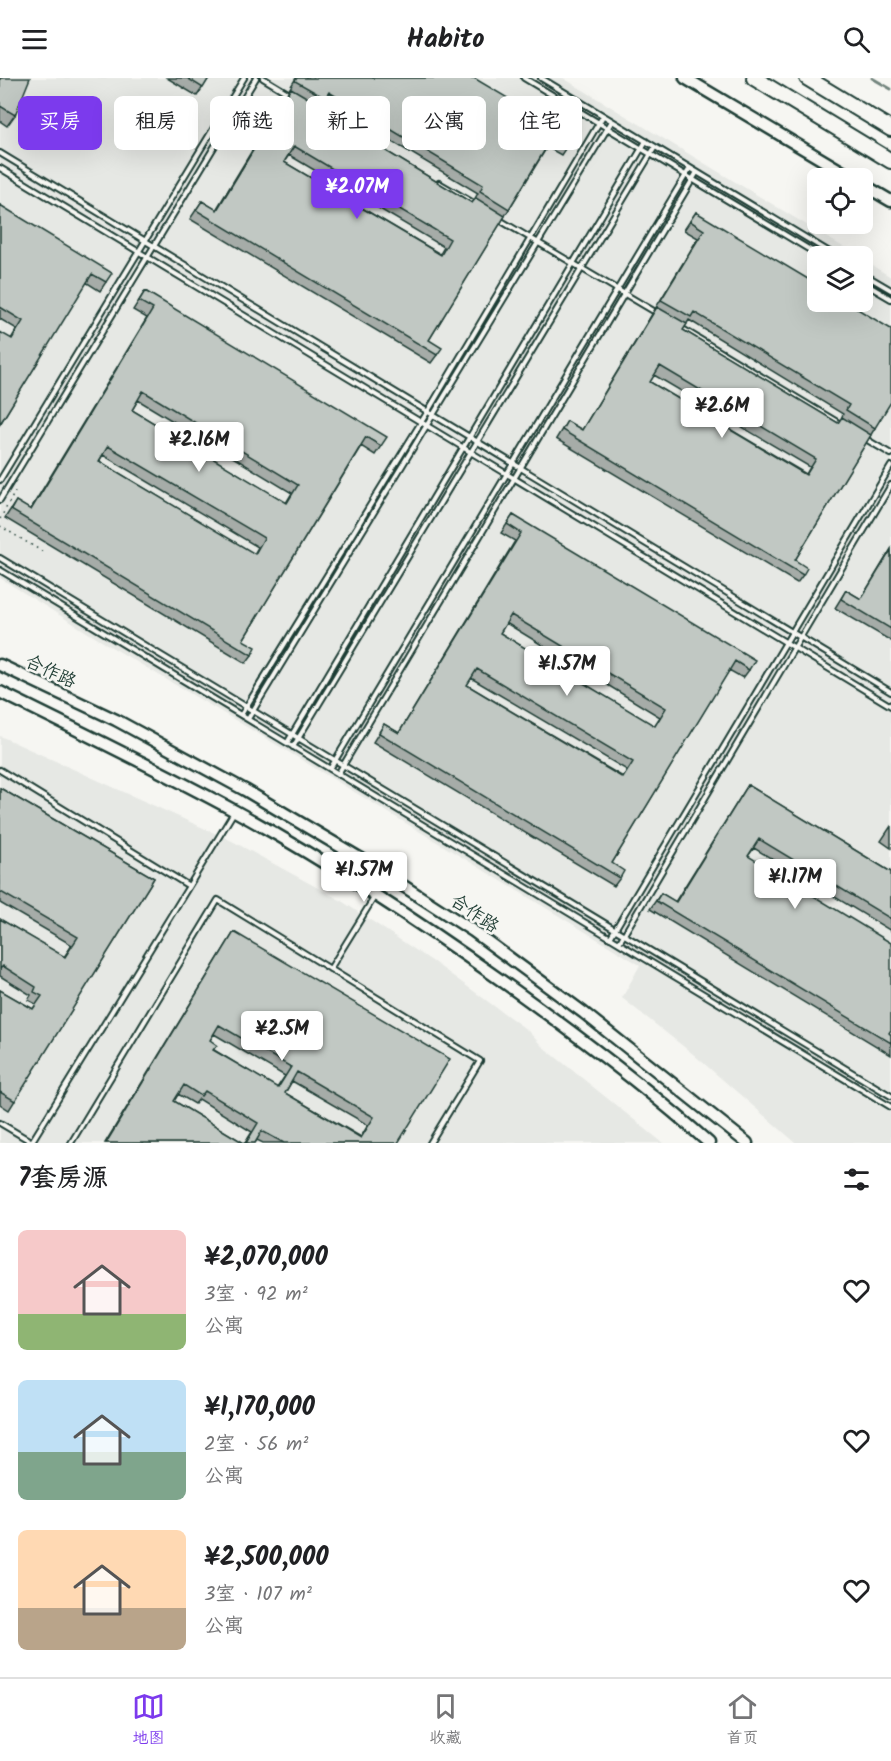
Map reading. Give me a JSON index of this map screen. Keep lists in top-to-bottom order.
{
  "streets": {
    "main road": ["合作路"]
  },
  "page": {
    "header": "Habito",
    "chip": [
      "买房",
      "租房",
      "筛选",
      "新上",
      "公寓",
      "住宅"
    ],
    "price": [
      "¥2.07M",
      "¥2.6M",
      "¥2.16M",
      "¥1.57M",
      "¥1.57M",
      "¥1.17M",
      "¥2.5M"
    ],
    "heading": "7套房源",
    "list": [
      {
        "name": "¥2,070,000",
        "note": "3室 · 92 m² · 公寓"
      },
      {
        "name": "¥1,170,000",
        "note": "2室 · 56 m² · 公寓"
      },
      {
        "name": "¥2,500,000",
        "note": "3室 · 107 m² · 公寓"
      }
    ],
    "tabs": ["地图", "收藏", "首页"]
  }
}
